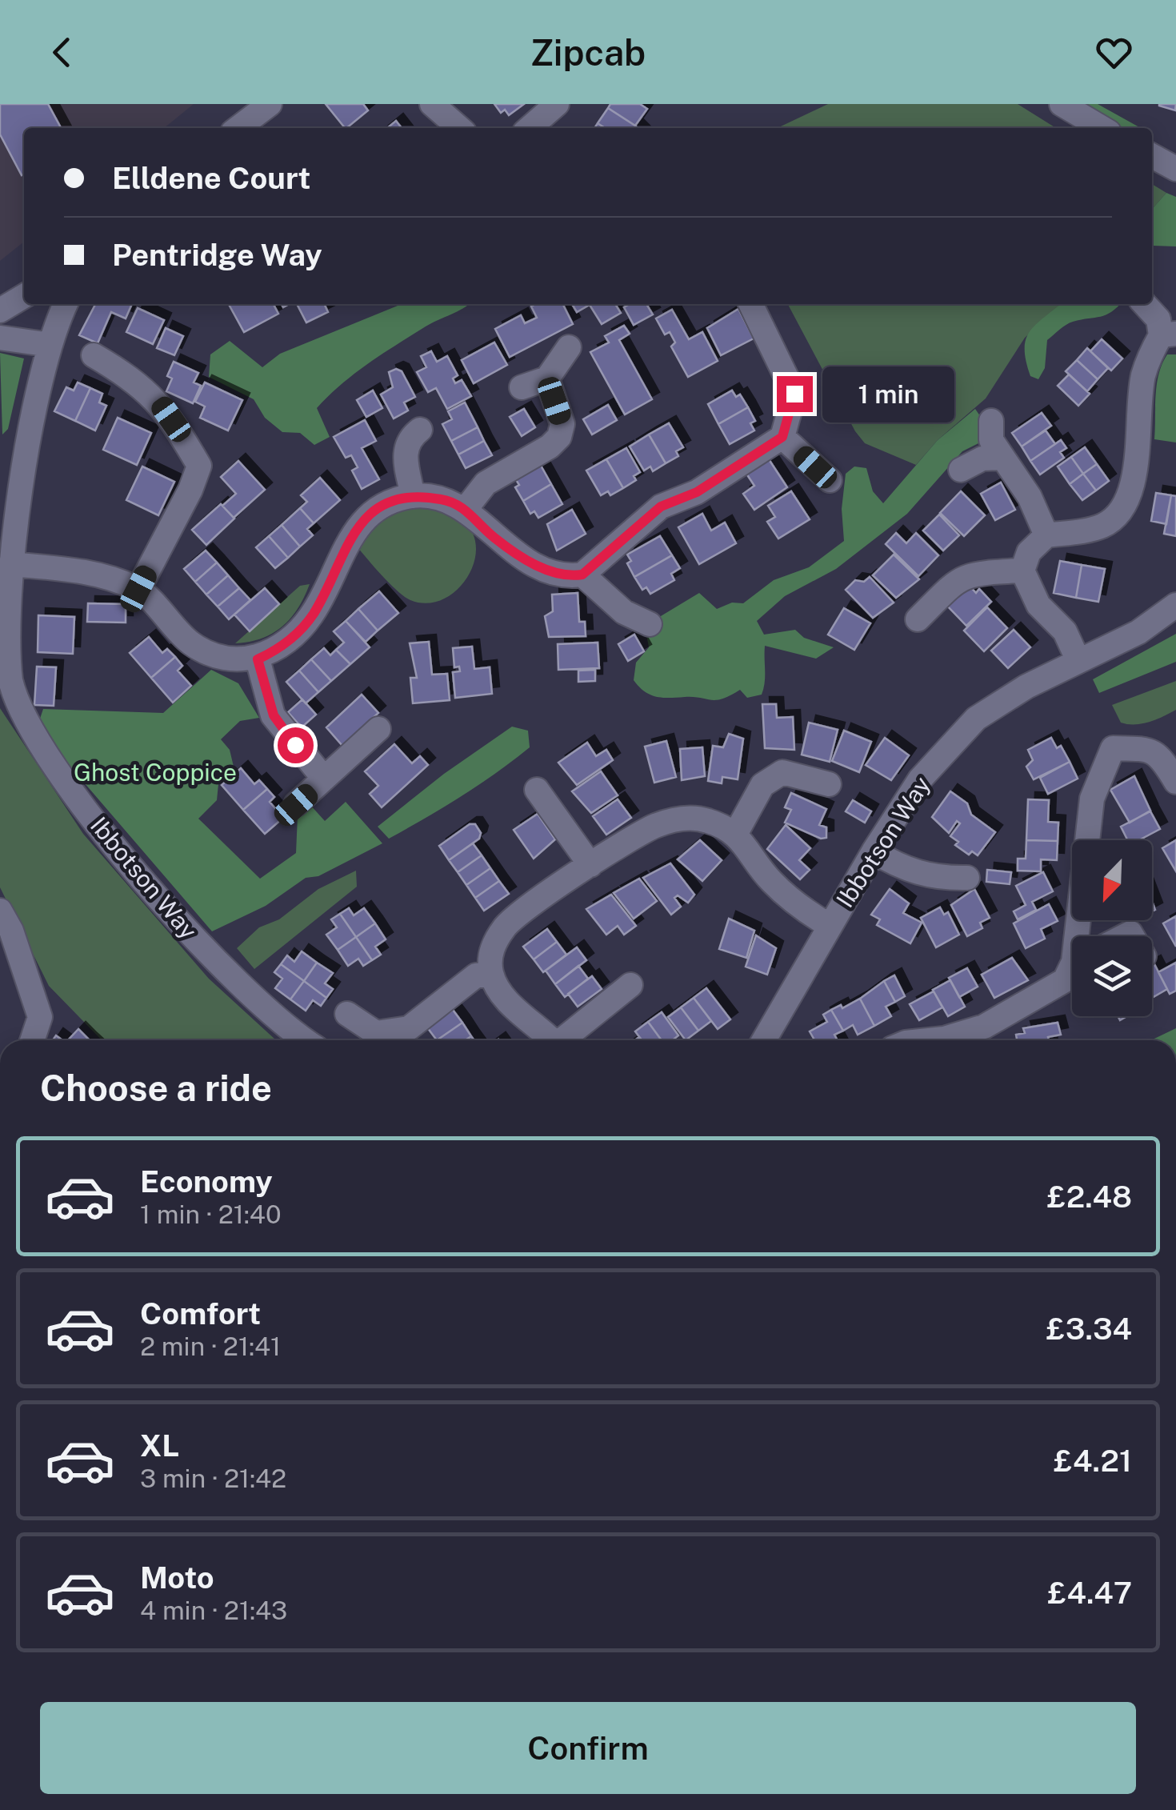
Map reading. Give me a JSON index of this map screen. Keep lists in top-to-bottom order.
{
  "streets": {
    "street": ["Ibbotson Way"]
  },
  "parks": ["Ghost Coppice"],
  "north": "bottom left",
  "page": {
    "header": "Zipcab",
    "banner": ["Elldene Court", "Pentridge Way"],
    "bubble": "1 min",
    "heading": "Choose a ride",
    "list": [
      {
        "name": "Economy",
        "note": "1 min · 21:40",
        "value": "£2.48"
      },
      {
        "name": "Comfort",
        "note": "2 min · 21:41",
        "value": "£3.34"
      },
      {
        "name": "XL",
        "note": "3 min · 21:42",
        "value": "£4.21"
      },
      {
        "name": "Moto",
        "note": "4 min · 21:43",
        "value": "£4.47"
      }
    ],
    "buttons": "Confirm"
  }
}
